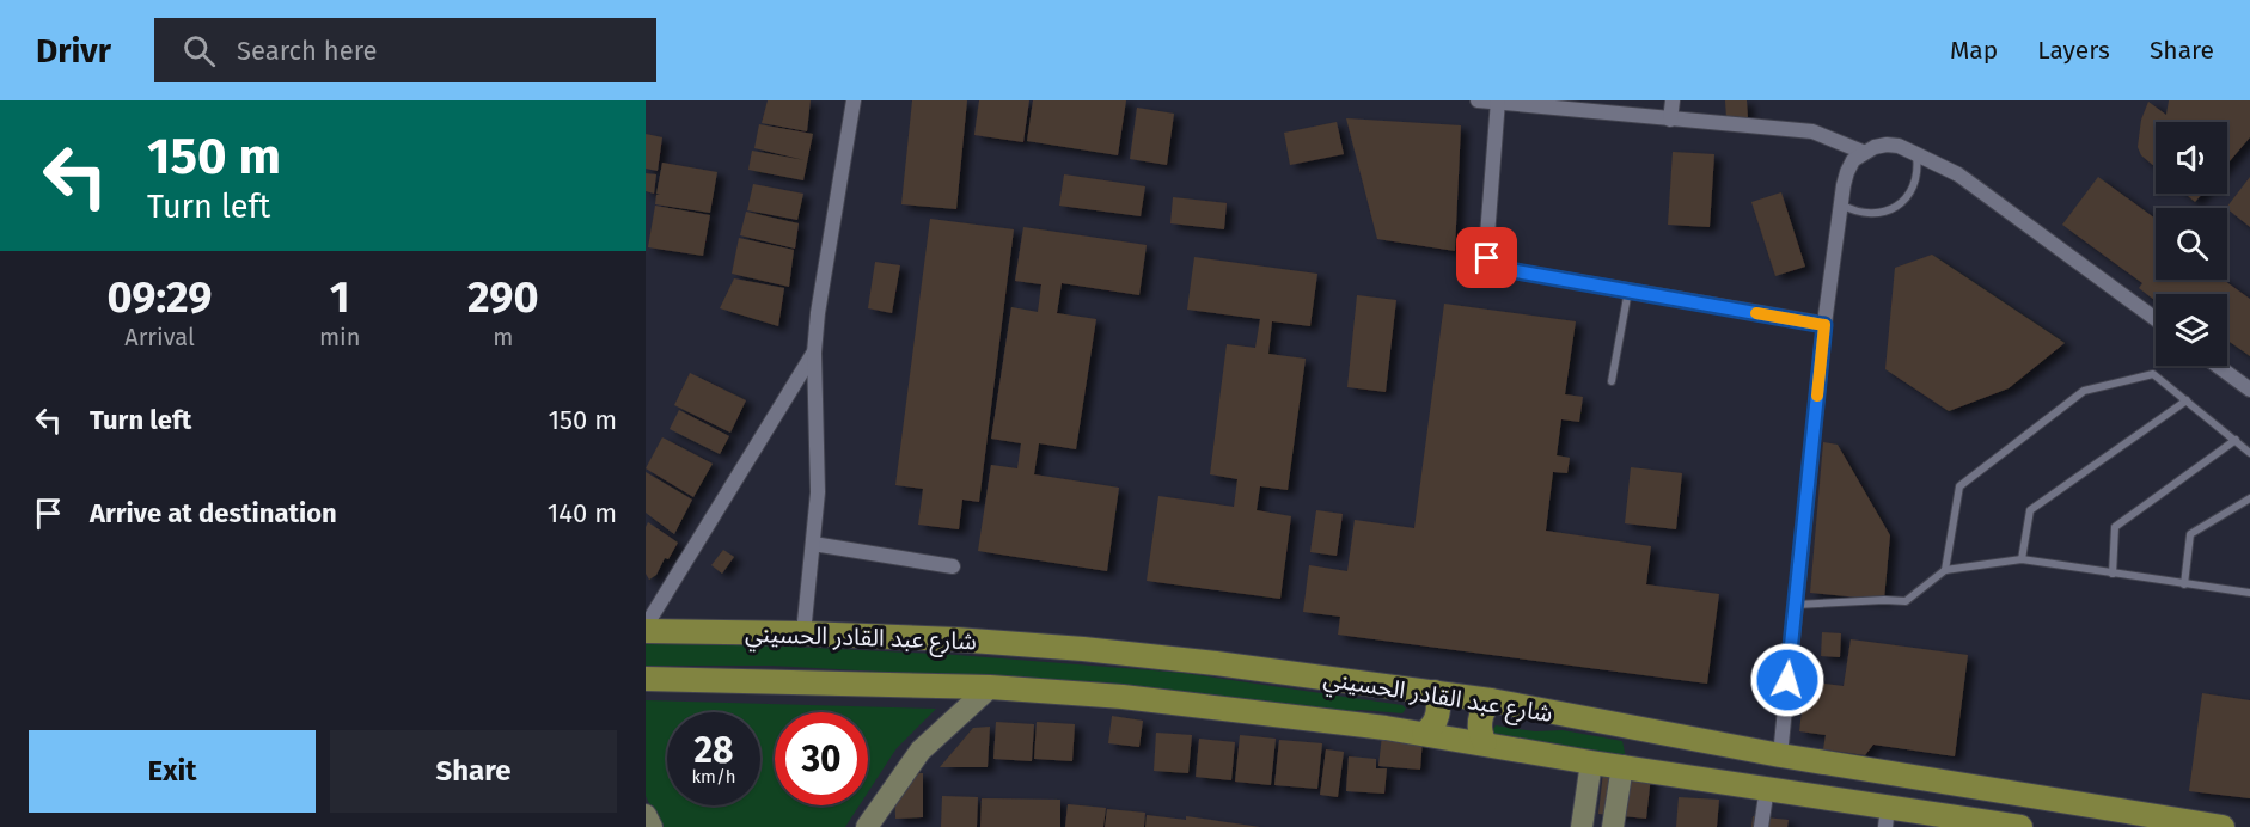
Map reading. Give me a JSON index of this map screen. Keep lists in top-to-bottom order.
{
  "streets": {
    "main road": ["شارع عبد القادر الحسيني"]
  },
  "page": {
    "header": "Drivr",
    "search": "Search here",
    "nav": ["Map", "Layers", "Share"],
    "turn": ["150 m", "Turn left"],
    "eta": [
      "09:29",
      "Arrival",
      "1",
      "min",
      "290",
      "m"
    ],
    "list": [
      {
        "name": "Turn left",
        "value": "150 m"
      },
      {
        "name": "Arrive at destination",
        "value": "140 m"
      }
    ],
    "speed": "28 km/h",
    "limit": "30",
    "buttons": ["Exit", "Share"]
  }
}
